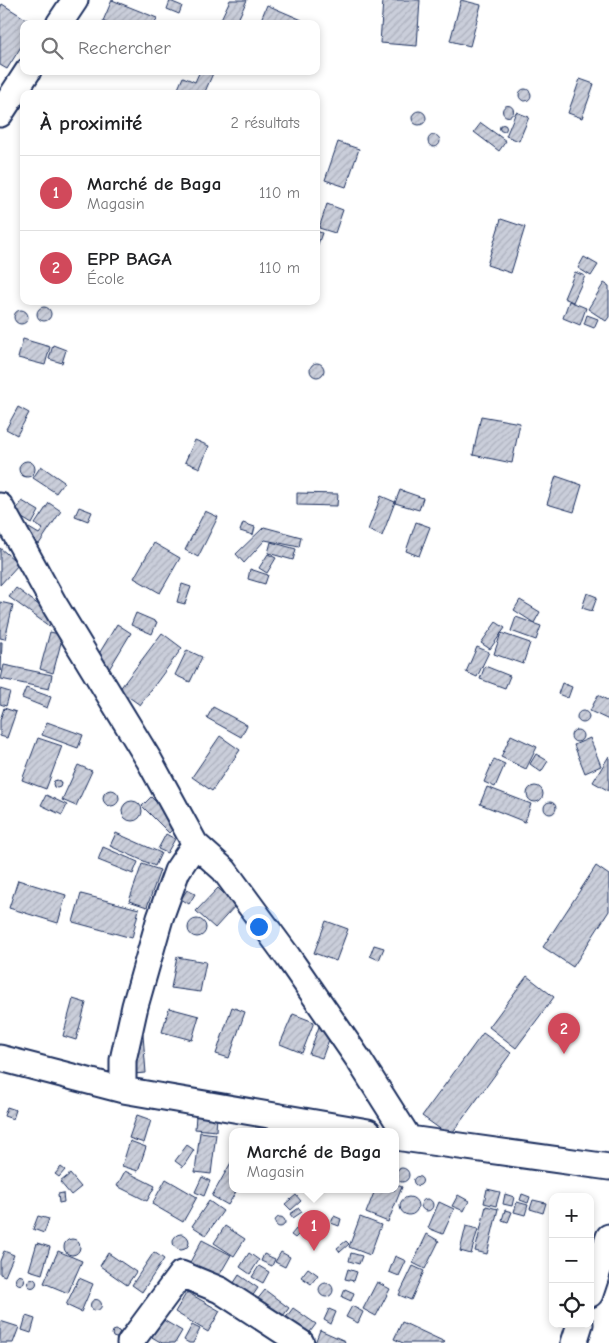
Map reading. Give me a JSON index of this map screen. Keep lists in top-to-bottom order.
{
  "page": {
    "search": "Rechercher",
    "heading": ["À proximité", "2 résultats"],
    "list": [
      {
        "mark": "1",
        "name": "Marché de Baga",
        "note": "Magasin",
        "value": "110 m"
      },
      {
        "mark": "2",
        "name": "EPP BAGA",
        "note": "École",
        "value": "110 m"
      }
    ],
    "pins": ["2", "1"],
    "popup": ["Marché de Baga", "Magasin"],
    "map_buttons": ["+", "−"]
  }
}
